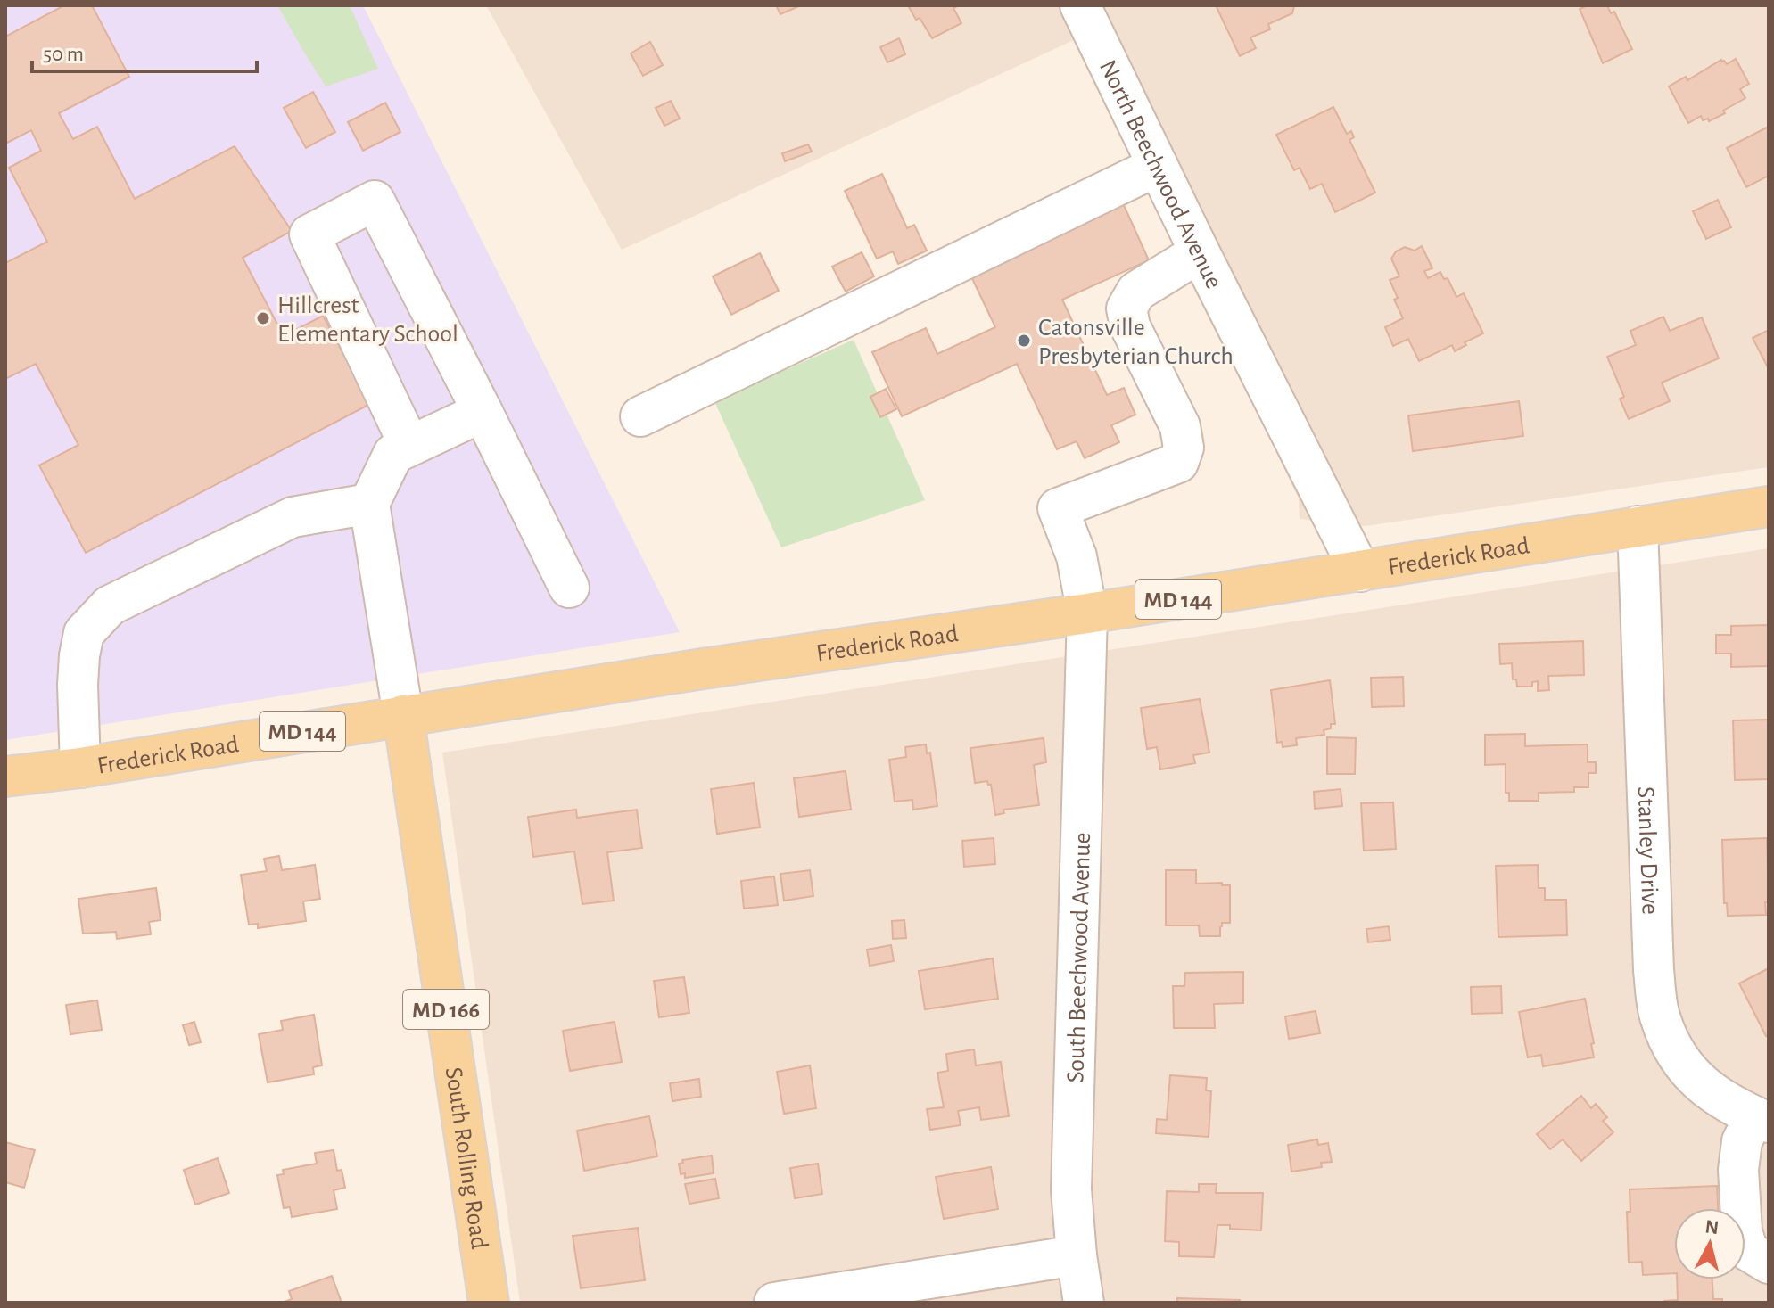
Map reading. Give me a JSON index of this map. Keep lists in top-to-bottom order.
{
  "streets": {
    "main road": [
      "Frederick Road",
      "MD 144",
      "MD 166",
      "South Rolling Road"
    ],
    "street": ["North Beechwood Avenue", "Stanley Drive", "South Beechwood Avenue"]
  },
  "crossings": [
    ["North Beechwood Avenue", "Frederick Road"],
    ["North Beechwood Avenue", "South Beechwood Avenue"],
    ["Frederick Road", "Stanley Drive"],
    ["Frederick Road", "South Beechwood Avenue"],
    ["Frederick Road", "South Rolling Road"]
  ],
  "places": ["Hillcrest Elementary School", "Catonsville Presbyterian Church"],
  "scale_bar": "50 m",
  "north": "top"
}
